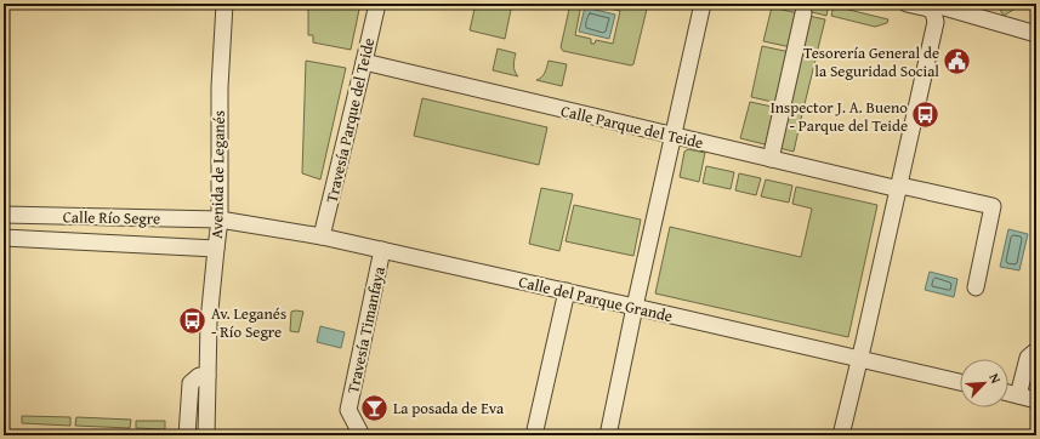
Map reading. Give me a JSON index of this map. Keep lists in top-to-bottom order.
{
  "streets": {
    "street": [
      "Travesía Parque del Teide",
      "Calle Parque del Teide",
      "Avenida de Leganés",
      "Calle Río Segre",
      "Calle del Parque Grande",
      "Travesía Timanfaya"
    ]
  },
  "crossings": [
    ["Travesía Parque del Teide", "Calle Parque del Teide"],
    ["Travesía Parque del Teide", "Calle del Parque Grande"],
    ["Avenida de Leganés", "Calle Río Segre"],
    ["Avenida de Leganés", "Calle del Parque Grande"],
    ["Calle Río Segre", "Calle del Parque Grande"],
    ["Calle del Parque Grande", "Travesía Timanfaya"]
  ],
  "places": {
    "public building": ["Tesorería General de la Seguridad Social"],
    "bus stop": ["Inspector J. A. Bueno - Parque del Teide", "Av. Leganés - Río Segre"],
    "bar": ["La posada de Eva"]
  },
  "north": "top right"
}
